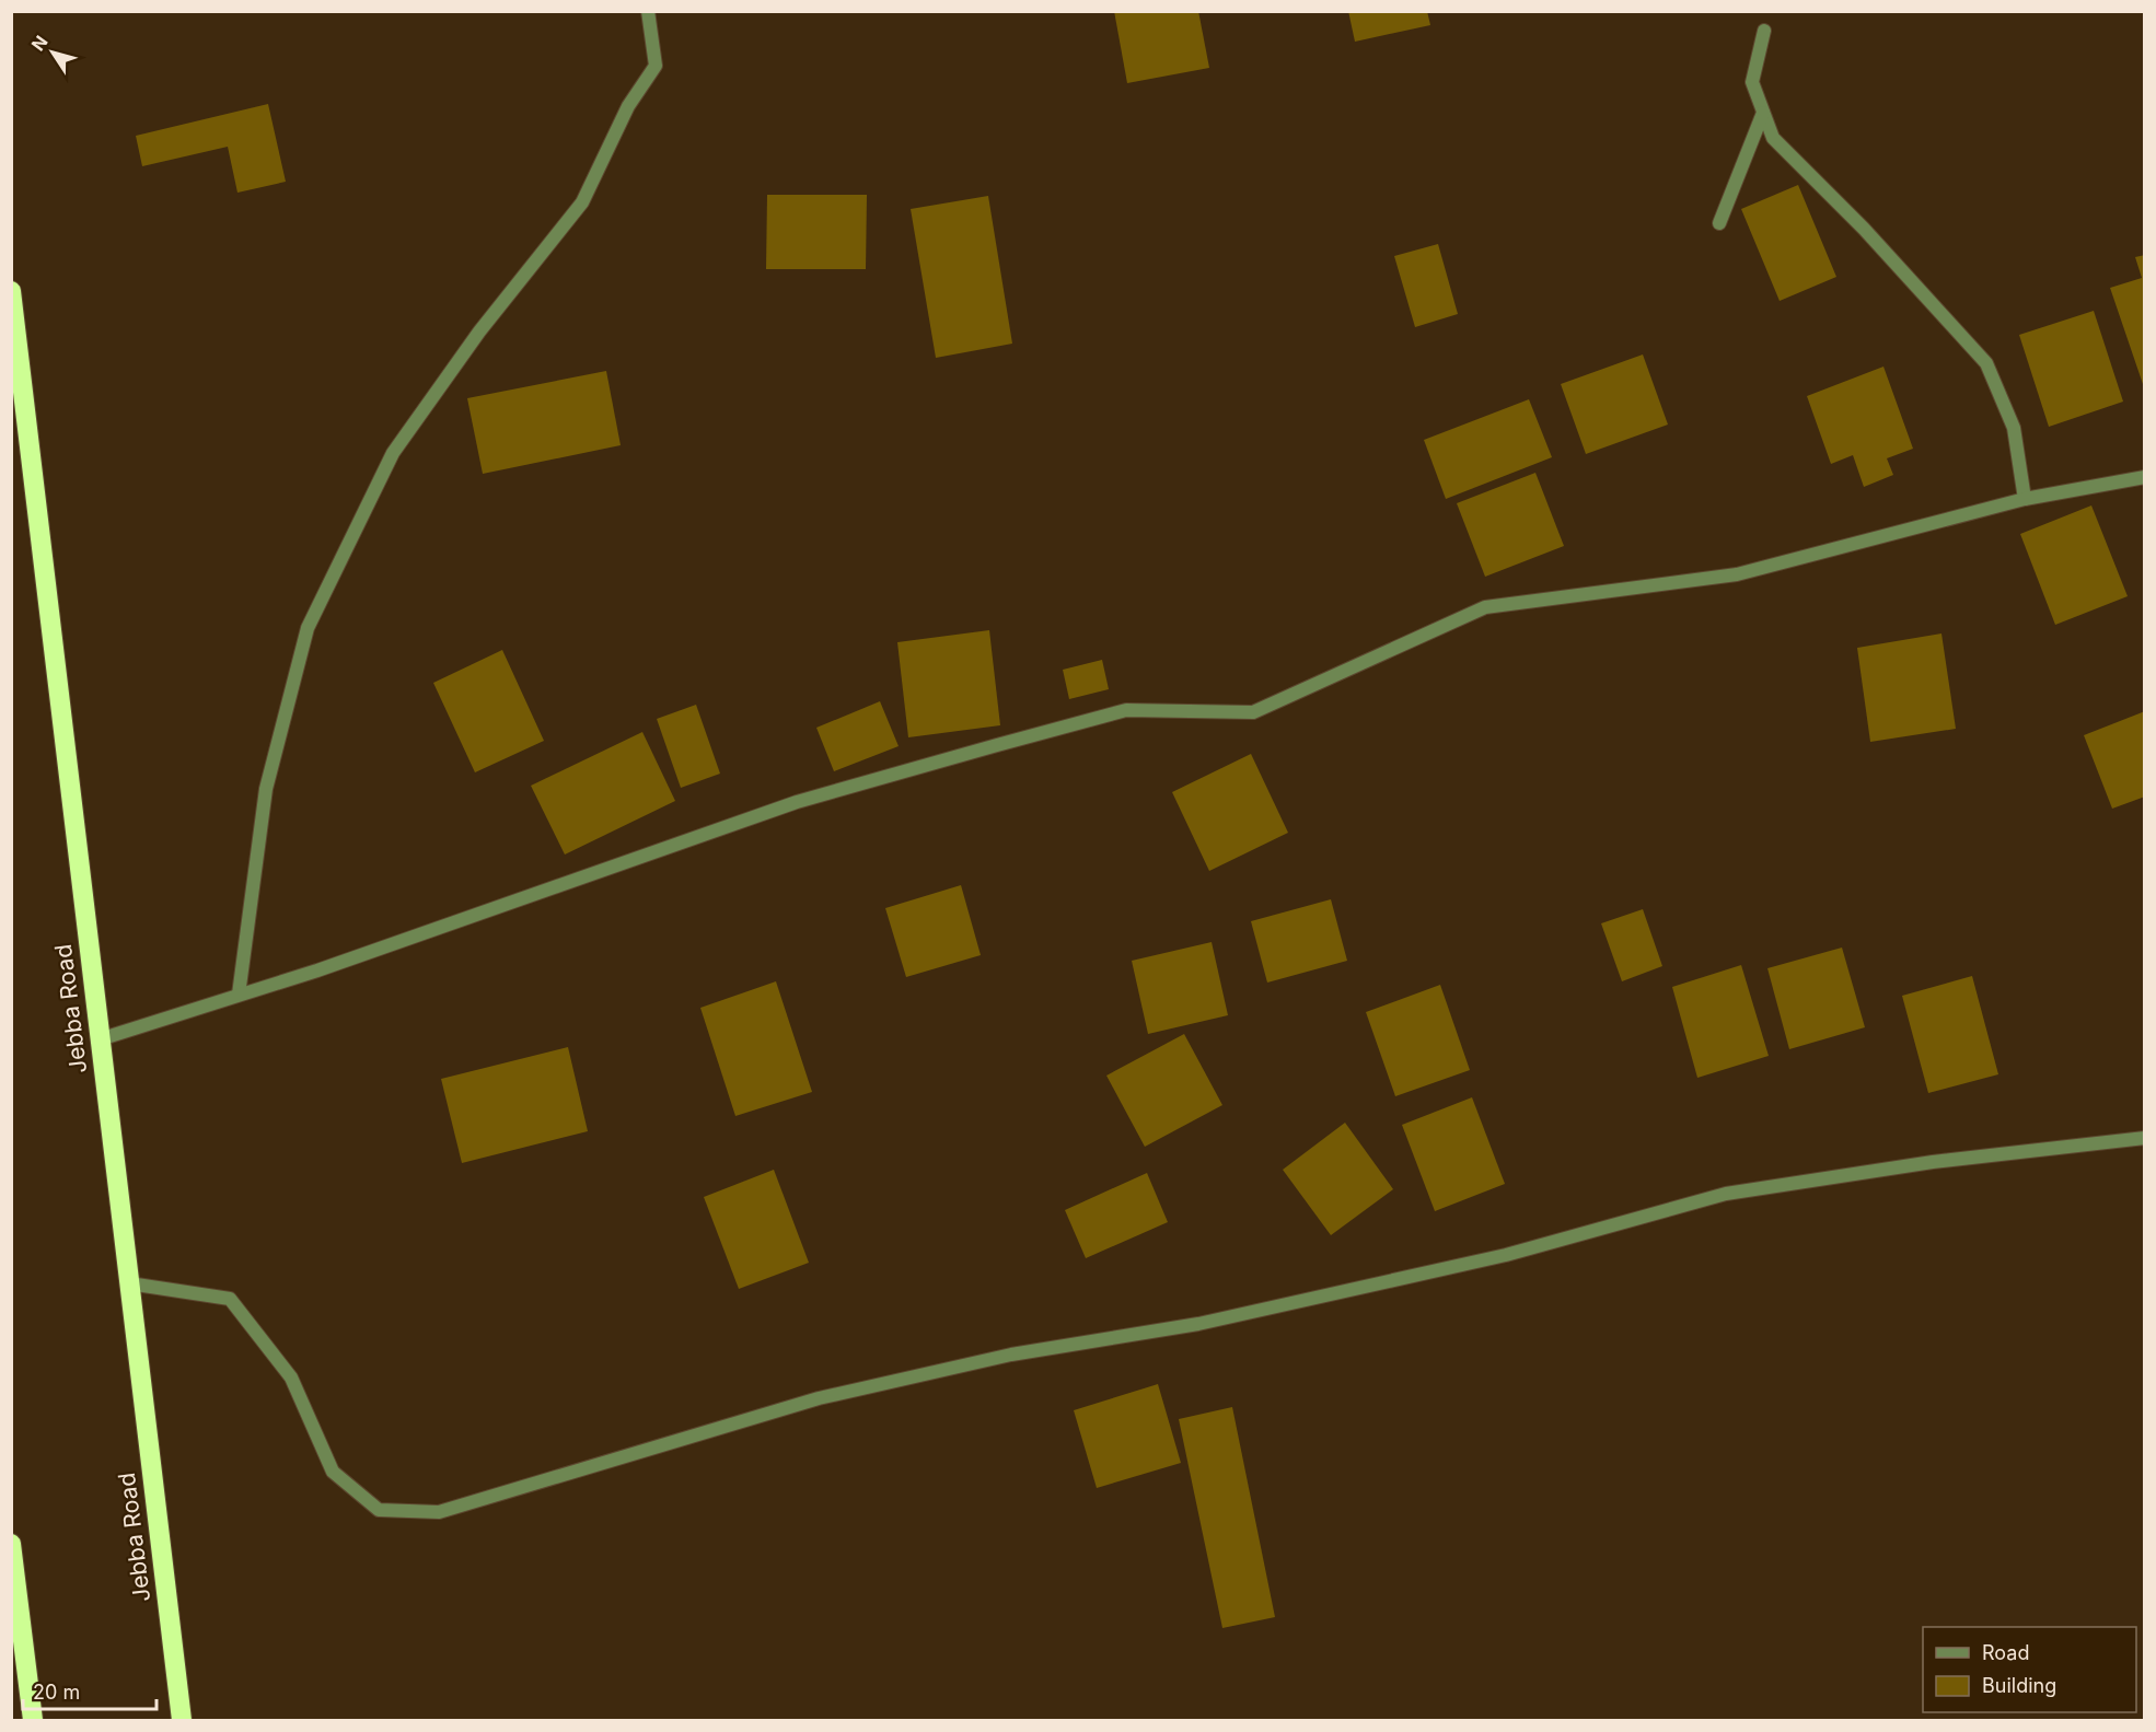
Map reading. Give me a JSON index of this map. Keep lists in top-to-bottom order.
{
  "streets": {
    "highway": ["Jebba Road"]
  },
  "legend": ["Road", "Building"],
  "scale_bar": "20 m",
  "north": "top left"
}
